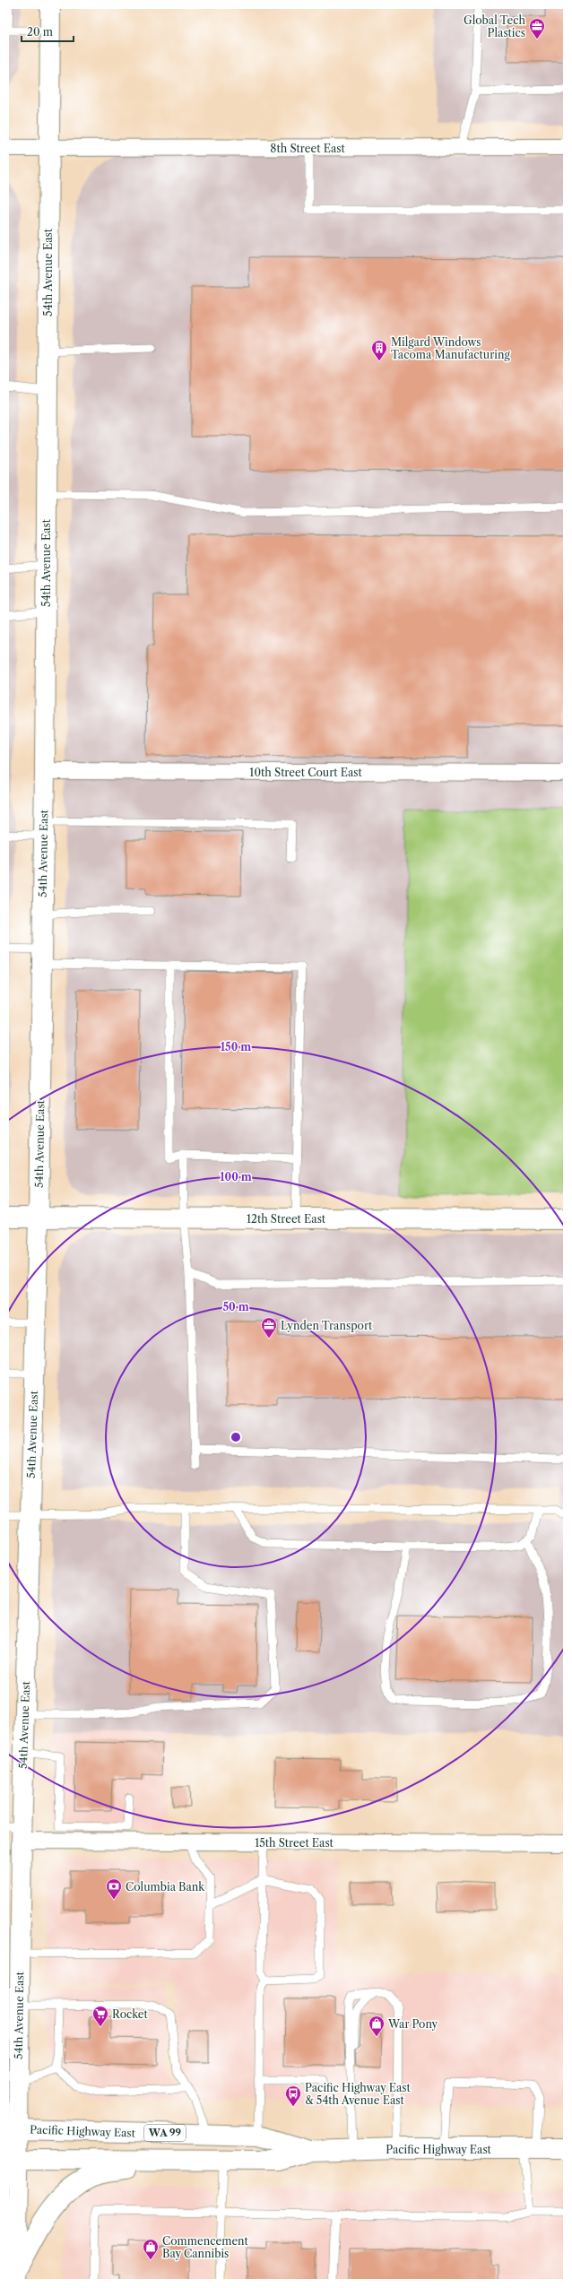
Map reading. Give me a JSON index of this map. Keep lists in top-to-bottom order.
{
  "streets": {
    "main road": [
      "54th Avenue East",
      "12th Street East",
      "Pacific Highway East",
      "WA 99"
    ],
    "street": ["8th Street East", "10th Street Court East", "15th Street East"]
  },
  "crossings": [
    ["8th Street East", "54th Avenue East"],
    ["54th Avenue East", "10th Street Court East"],
    ["54th Avenue East", "12th Street East"],
    ["54th Avenue East", "15th Street East"],
    ["54th Avenue East", "Pacific Highway East"]
  ],
  "places": {
    "office": ["Global Tech Plastics", "Lynden Transport"],
    "building": ["Milgard Windows Tacoma Manufacturing"],
    "bank": ["Columbia Bank"],
    "supermarket": ["Rocket"],
    "shop": ["War Pony", "Commencement Bay Cannibis"],
    "bus stop": ["Pacific Highway East & 54th Avenue East"]
  },
  "scale_bar": "20 m",
  "rings": ["150 m", "100 m", "50 m"]
}
